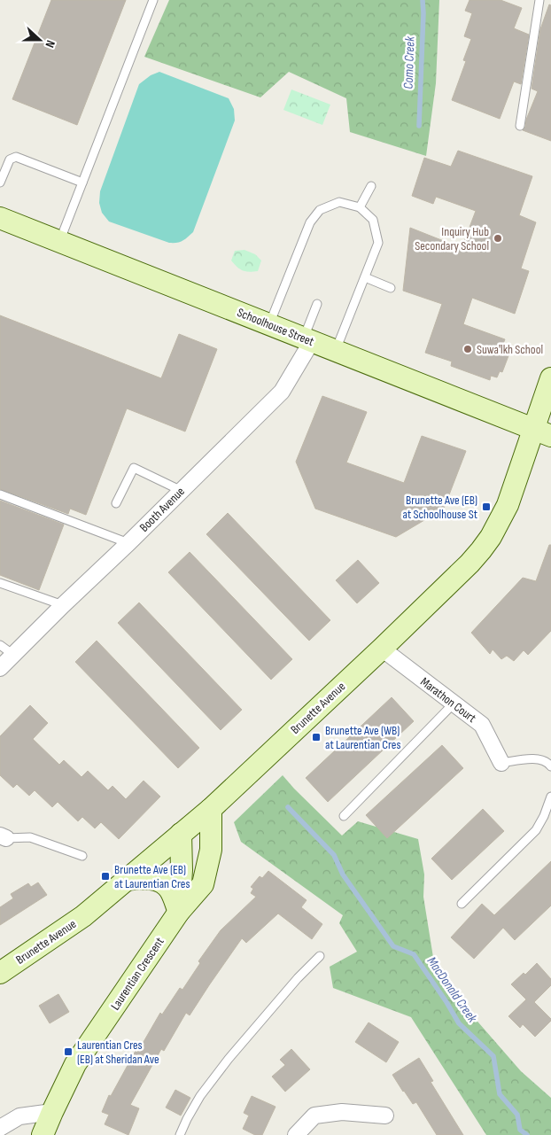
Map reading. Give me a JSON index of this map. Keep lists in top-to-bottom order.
{
  "streets": {
    "main road": ["Schoolhouse Street", "Brunette Avenue", "Laurentian Crescent"],
    "street": ["Booth Avenue", "Marathon Court"]
  },
  "crossings": [
    ["Schoolhouse Street", "Booth Avenue"],
    ["Schoolhouse Street", "Brunette Avenue"],
    ["Marathon Court", "Brunette Avenue"],
    ["Brunette Avenue", "Laurentian Crescent"]
  ],
  "water": ["Como Creek", "MacDonald Creek"],
  "places": {
    "other": ["Inquiry Hub Secondary School", "Suwa'lkh School"],
    "transit": [
      "Brunette Ave (EB) at Schoolhouse St",
      "Brunette Ave (WB) at Laurentian Cres",
      "Brunette Ave (EB) at Laurentian Cres",
      "Laurentian Cres (EB) at Sheridan Ave"
    ]
  },
  "north": "right"
}
